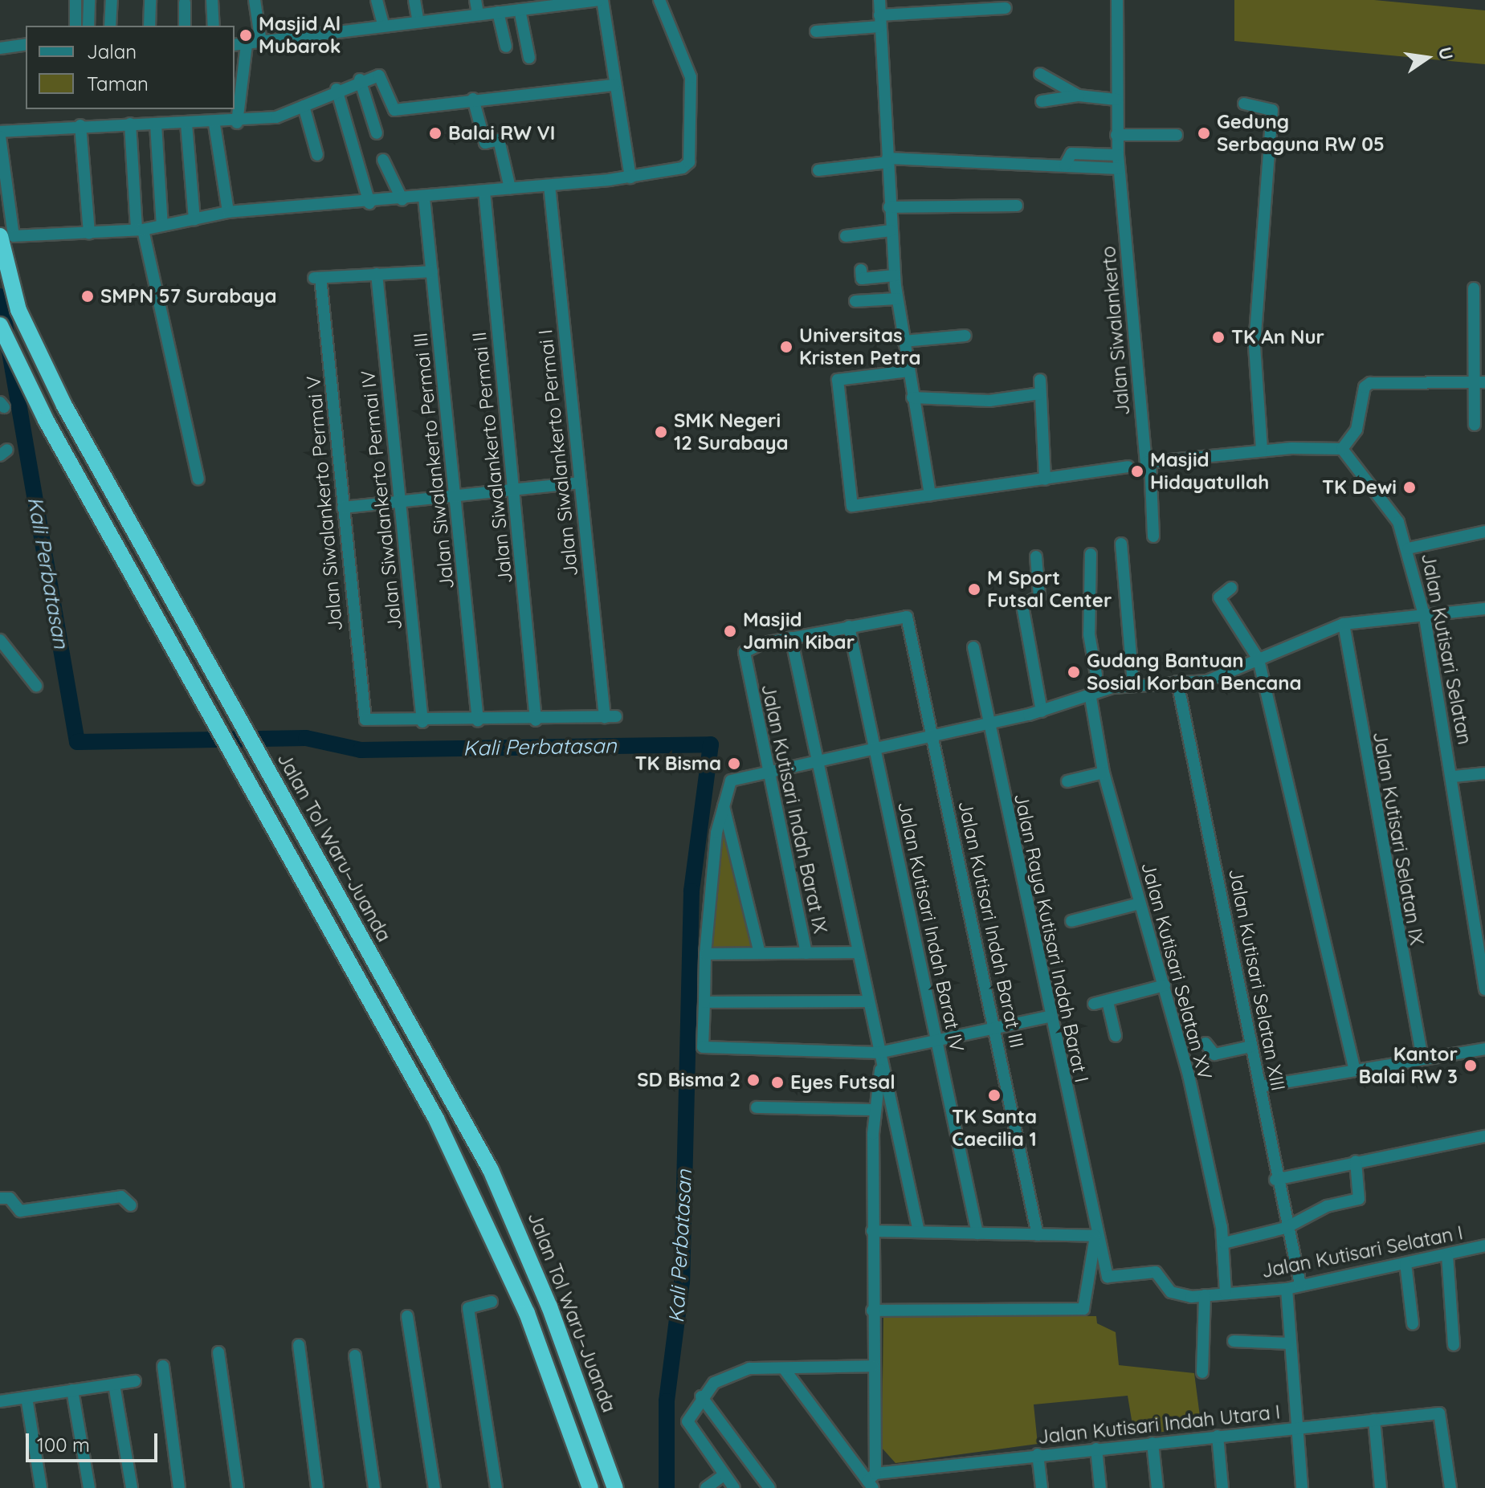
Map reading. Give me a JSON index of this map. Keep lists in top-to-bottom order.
{
  "streets": {
    "highway": ["Jalan Tol Waru–Juanda"],
    "street": [
      "Jalan Siwalankerto",
      "Jalan Siwalankerto Permai I",
      "Jalan Siwalankerto Permai II",
      "Jalan Siwalankerto Permai III",
      "Jalan Siwalankerto Permai IV",
      "Jalan Siwalankerto Permai V",
      "Jalan Kutisari Selatan",
      "Jalan Kutisari Indah Barat IX",
      "Jalan Kutisari Selatan IX",
      "Jalan Kutisari Indah Barat III",
      "Jalan Kutisari Indah Barat IV",
      "Jalan Raya Kutisari Indah Barat I",
      "Jalan Kutisari Selatan XV",
      "Jalan Kutisari Selatan XIII",
      "Jalan Kutisari Selatan I",
      "Jalan Kutisari Indah Utara I"
    ]
  },
  "crossings": [
    ["Jalan Siwalankerto Permai I", "Jalan Siwalankerto Permai II"],
    ["Jalan Siwalankerto Permai IV", "Jalan Siwalankerto Permai V"],
    ["Jalan Kutisari Indah Barat IX", "Jalan Kutisari Indah Barat III"],
    ["Jalan Kutisari Indah Barat IX", "Jalan Kutisari Indah Barat IV"],
    ["Jalan Raya Kutisari Indah Barat I", "Jalan Kutisari Selatan I"],
    ["Jalan Kutisari Selatan XV", "Jalan Kutisari Selatan I"],
    ["Jalan Kutisari Selatan XIII", "Jalan Kutisari Selatan I"]
  ],
  "water": ["Kali Perbatasan"],
  "places": [
    "Masjid Al Mubarok",
    "Balai RW VI",
    "Gedung Serbaguna RW 05",
    "SMPN 57 Surabaya",
    "TK An Nur",
    "Universitas Kristen Petra",
    "SMK Negeri 12 Surabaya",
    "Masjid Hidayatullah",
    "TK Dewi",
    "M Sport Futsal Center",
    "Masjid Jamin Kibar",
    "Gudang Bantuan Sosial Korban Bencana",
    "TK Bisma",
    "Kantor Balai RW 3",
    "SD Bisma 2",
    "Eyes Futsal",
    "TK Santa Caecilia 1"
  ],
  "legend": ["Jalan", "Taman"],
  "scale_bar": "100 m",
  "north": "right"
}
